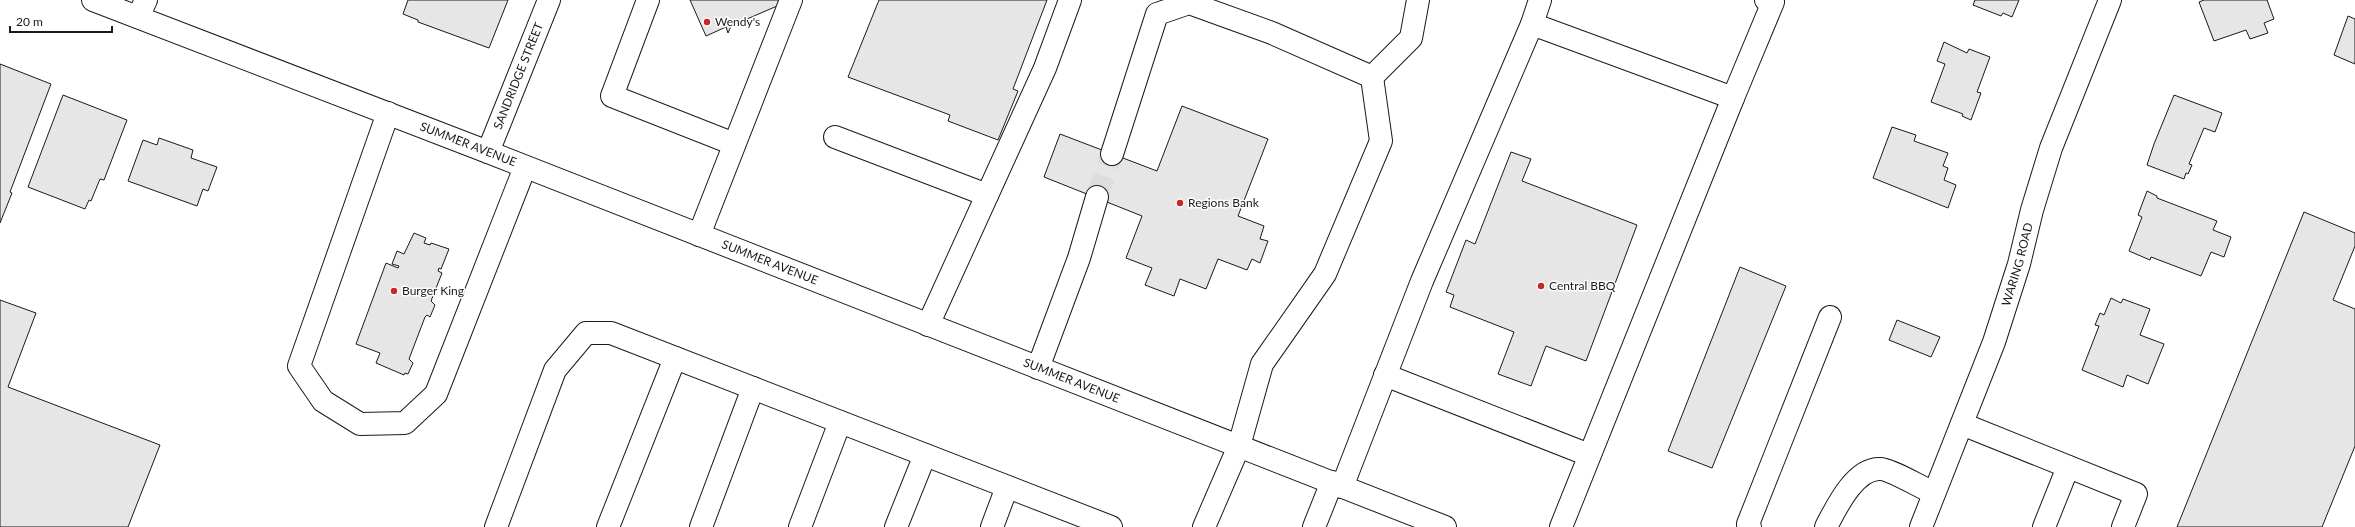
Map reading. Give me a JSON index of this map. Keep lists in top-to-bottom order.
{
  "streets": {
    "main road": ["SANDRIDGE STREET", "SUMMER AVENUE", "WARING ROAD"]
  },
  "crossings": [
    ["SANDRIDGE STREET", "SUMMER AVENUE"]
  ],
  "places": [
    "Wendy's",
    "Regions Bank",
    "Central BBQ",
    "Burger King"
  ],
  "scale_bar": "20 m"
}
